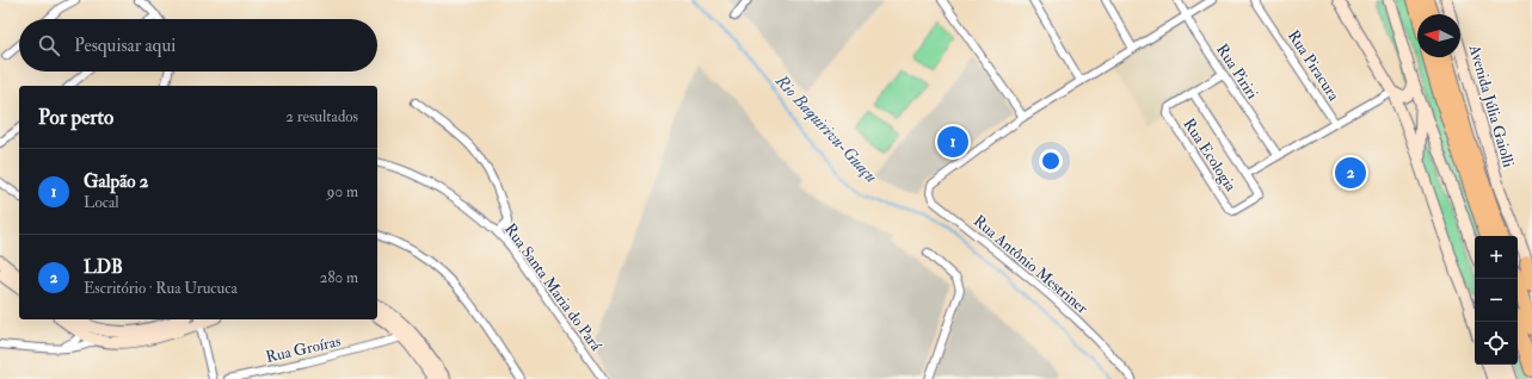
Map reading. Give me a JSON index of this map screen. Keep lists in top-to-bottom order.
{
  "streets": {
    "street": [
      "Rua Piracura",
      "Rua Piriri",
      "Avenida Júlia Gaiolli",
      "Rua Ecologia",
      "Rua Antônio Mestriner",
      "Rua Santa Maria do Pará",
      "Rua Groíras"
    ]
  },
  "water": ["Rio Baquirivu-Guaçu"],
  "north": "left",
  "page": {
    "search": "Pesquisar aqui",
    "heading": ["Por perto", "2 resultados"],
    "pins": ["1", "2"],
    "list": [
      {
        "mark": "1",
        "name": "Galpão 2",
        "note": "Local",
        "value": "90 m"
      },
      {
        "mark": "2",
        "name": "LDB",
        "note": "Escritório · Rua Urucuca",
        "value": "280 m"
      }
    ],
    "map_buttons": ["+", "−"]
  }
}
